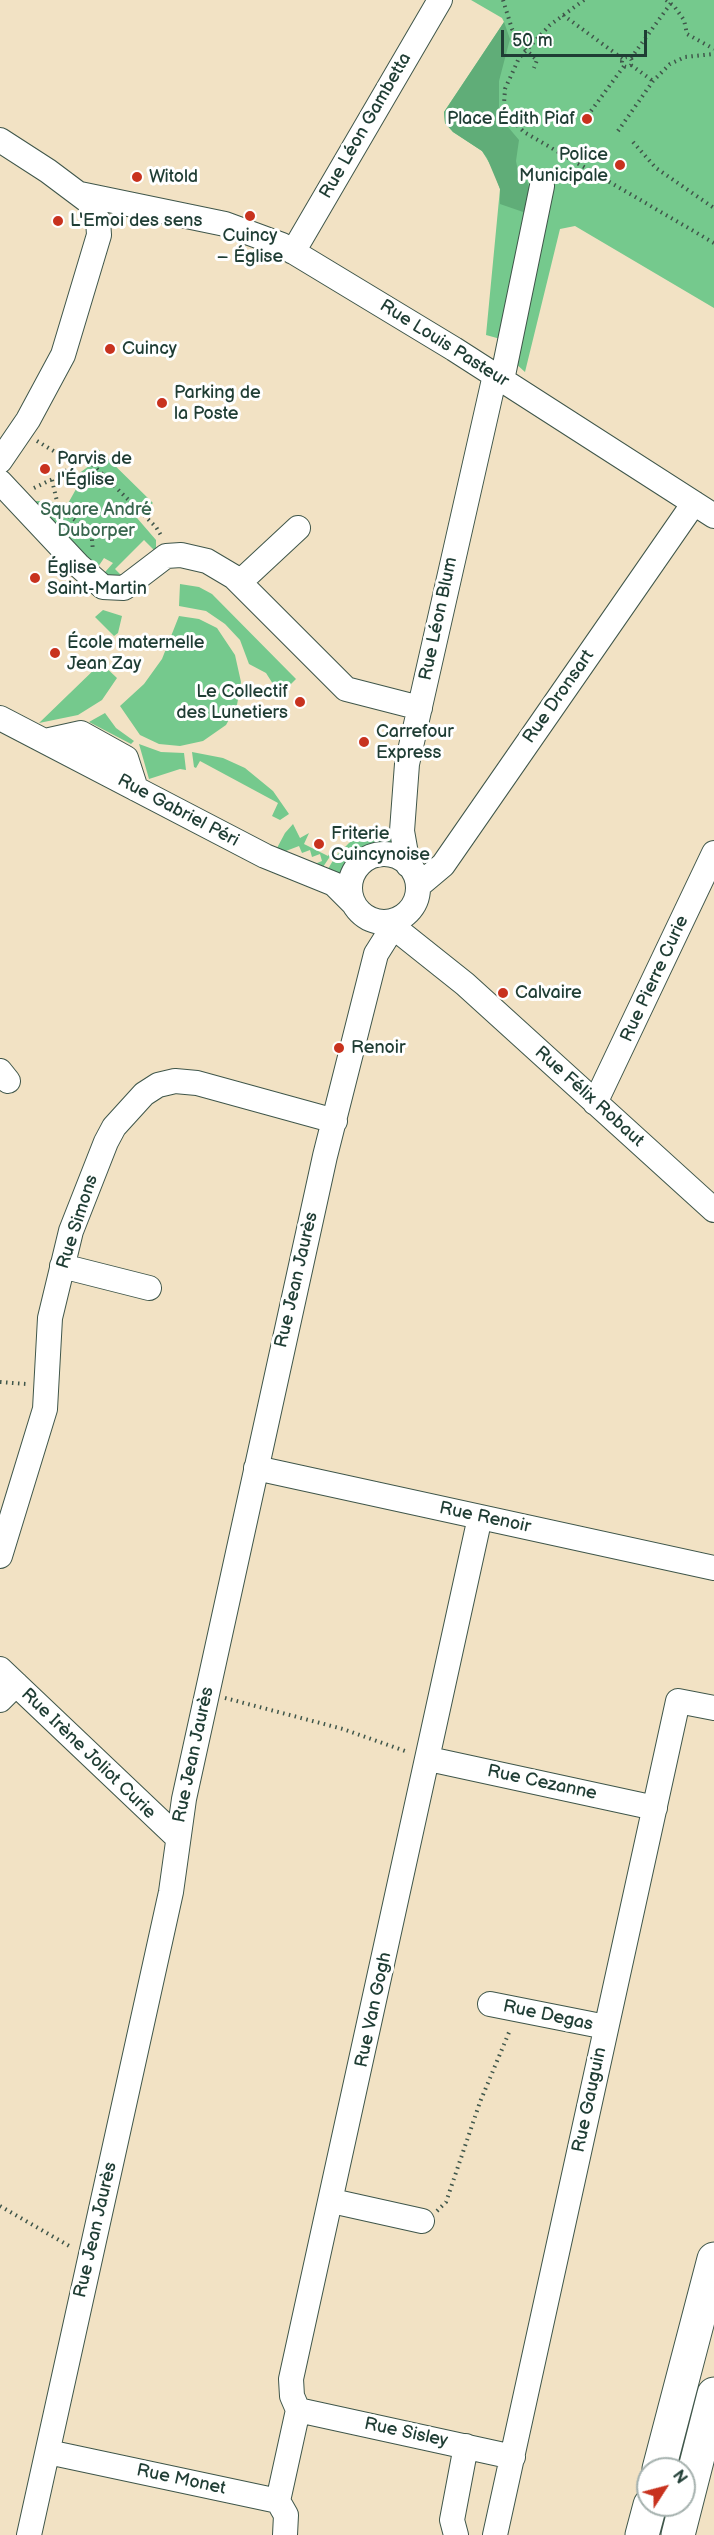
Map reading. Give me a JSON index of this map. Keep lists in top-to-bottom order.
{
  "streets": {
    "street": [
      "Rue Léon Gambetta",
      "Rue Louis Pasteur",
      "Rue Léon Blum",
      "Rue Dronsart",
      "Rue Gabriel Péri",
      "Rue Pierre Curie",
      "Rue Félix Robaut",
      "Rue Simons",
      "Rue Jean Jaurès",
      "Rue Renoir",
      "Rue Irène Joliot Curie",
      "Rue Cezanne",
      "Rue Van Gogh",
      "Rue Degas",
      "Rue Gauguin",
      "Rue Sisley",
      "Rue Monet"
    ]
  },
  "crossings": [
    ["Rue Léon Gambetta", "Rue Louis Pasteur"],
    ["Rue Louis Pasteur", "Rue Léon Blum"],
    ["Rue Louis Pasteur", "Rue Dronsart"],
    ["Rue Léon Blum", "Rue Dronsart"],
    ["Rue Léon Blum", "Rue Gabriel Péri"],
    ["Rue Léon Blum", "Rue Félix Robaut"],
    ["Rue Léon Blum", "Rue Jean Jaurès"],
    ["Rue Dronsart", "Rue Gabriel Péri"],
    ["Rue Dronsart", "Rue Félix Robaut"],
    ["Rue Dronsart", "Rue Jean Jaurès"],
    ["Rue Gabriel Péri", "Rue Félix Robaut"],
    ["Rue Gabriel Péri", "Rue Jean Jaurès"],
    ["Rue Pierre Curie", "Rue Félix Robaut"],
    ["Rue Félix Robaut", "Rue Jean Jaurès"],
    ["Rue Simons", "Rue Jean Jaurès"],
    ["Rue Jean Jaurès", "Rue Renoir"],
    ["Rue Jean Jaurès", "Rue Irène Joliot Curie"],
    ["Rue Jean Jaurès", "Rue Monet"],
    ["Rue Renoir", "Rue Van Gogh"],
    ["Rue Cezanne", "Rue Van Gogh"],
    ["Rue Cezanne", "Rue Gauguin"],
    ["Rue Van Gogh", "Rue Sisley"],
    ["Rue Van Gogh", "Rue Monet"],
    ["Rue Degas", "Rue Gauguin"],
    ["Rue Gauguin", "Rue Sisley"]
  ],
  "parks": ["Square André Duborper"],
  "places": [
    "Place Édith Piaf",
    "Police Municipale",
    "Witold",
    "Cuincy – Église",
    "L'Emoi des sens",
    "Cuincy",
    "Parking de la Poste",
    "Parvis de l'Église",
    "Église Saint-Martin",
    "École maternelle Jean Zay",
    "Le Collectif des Lunetiers",
    "Carrefour Express",
    "Friterie Cuincynoise",
    "Calvaire",
    "Renoir"
  ],
  "scale_bar": "50 m",
  "north": "top right"
}
